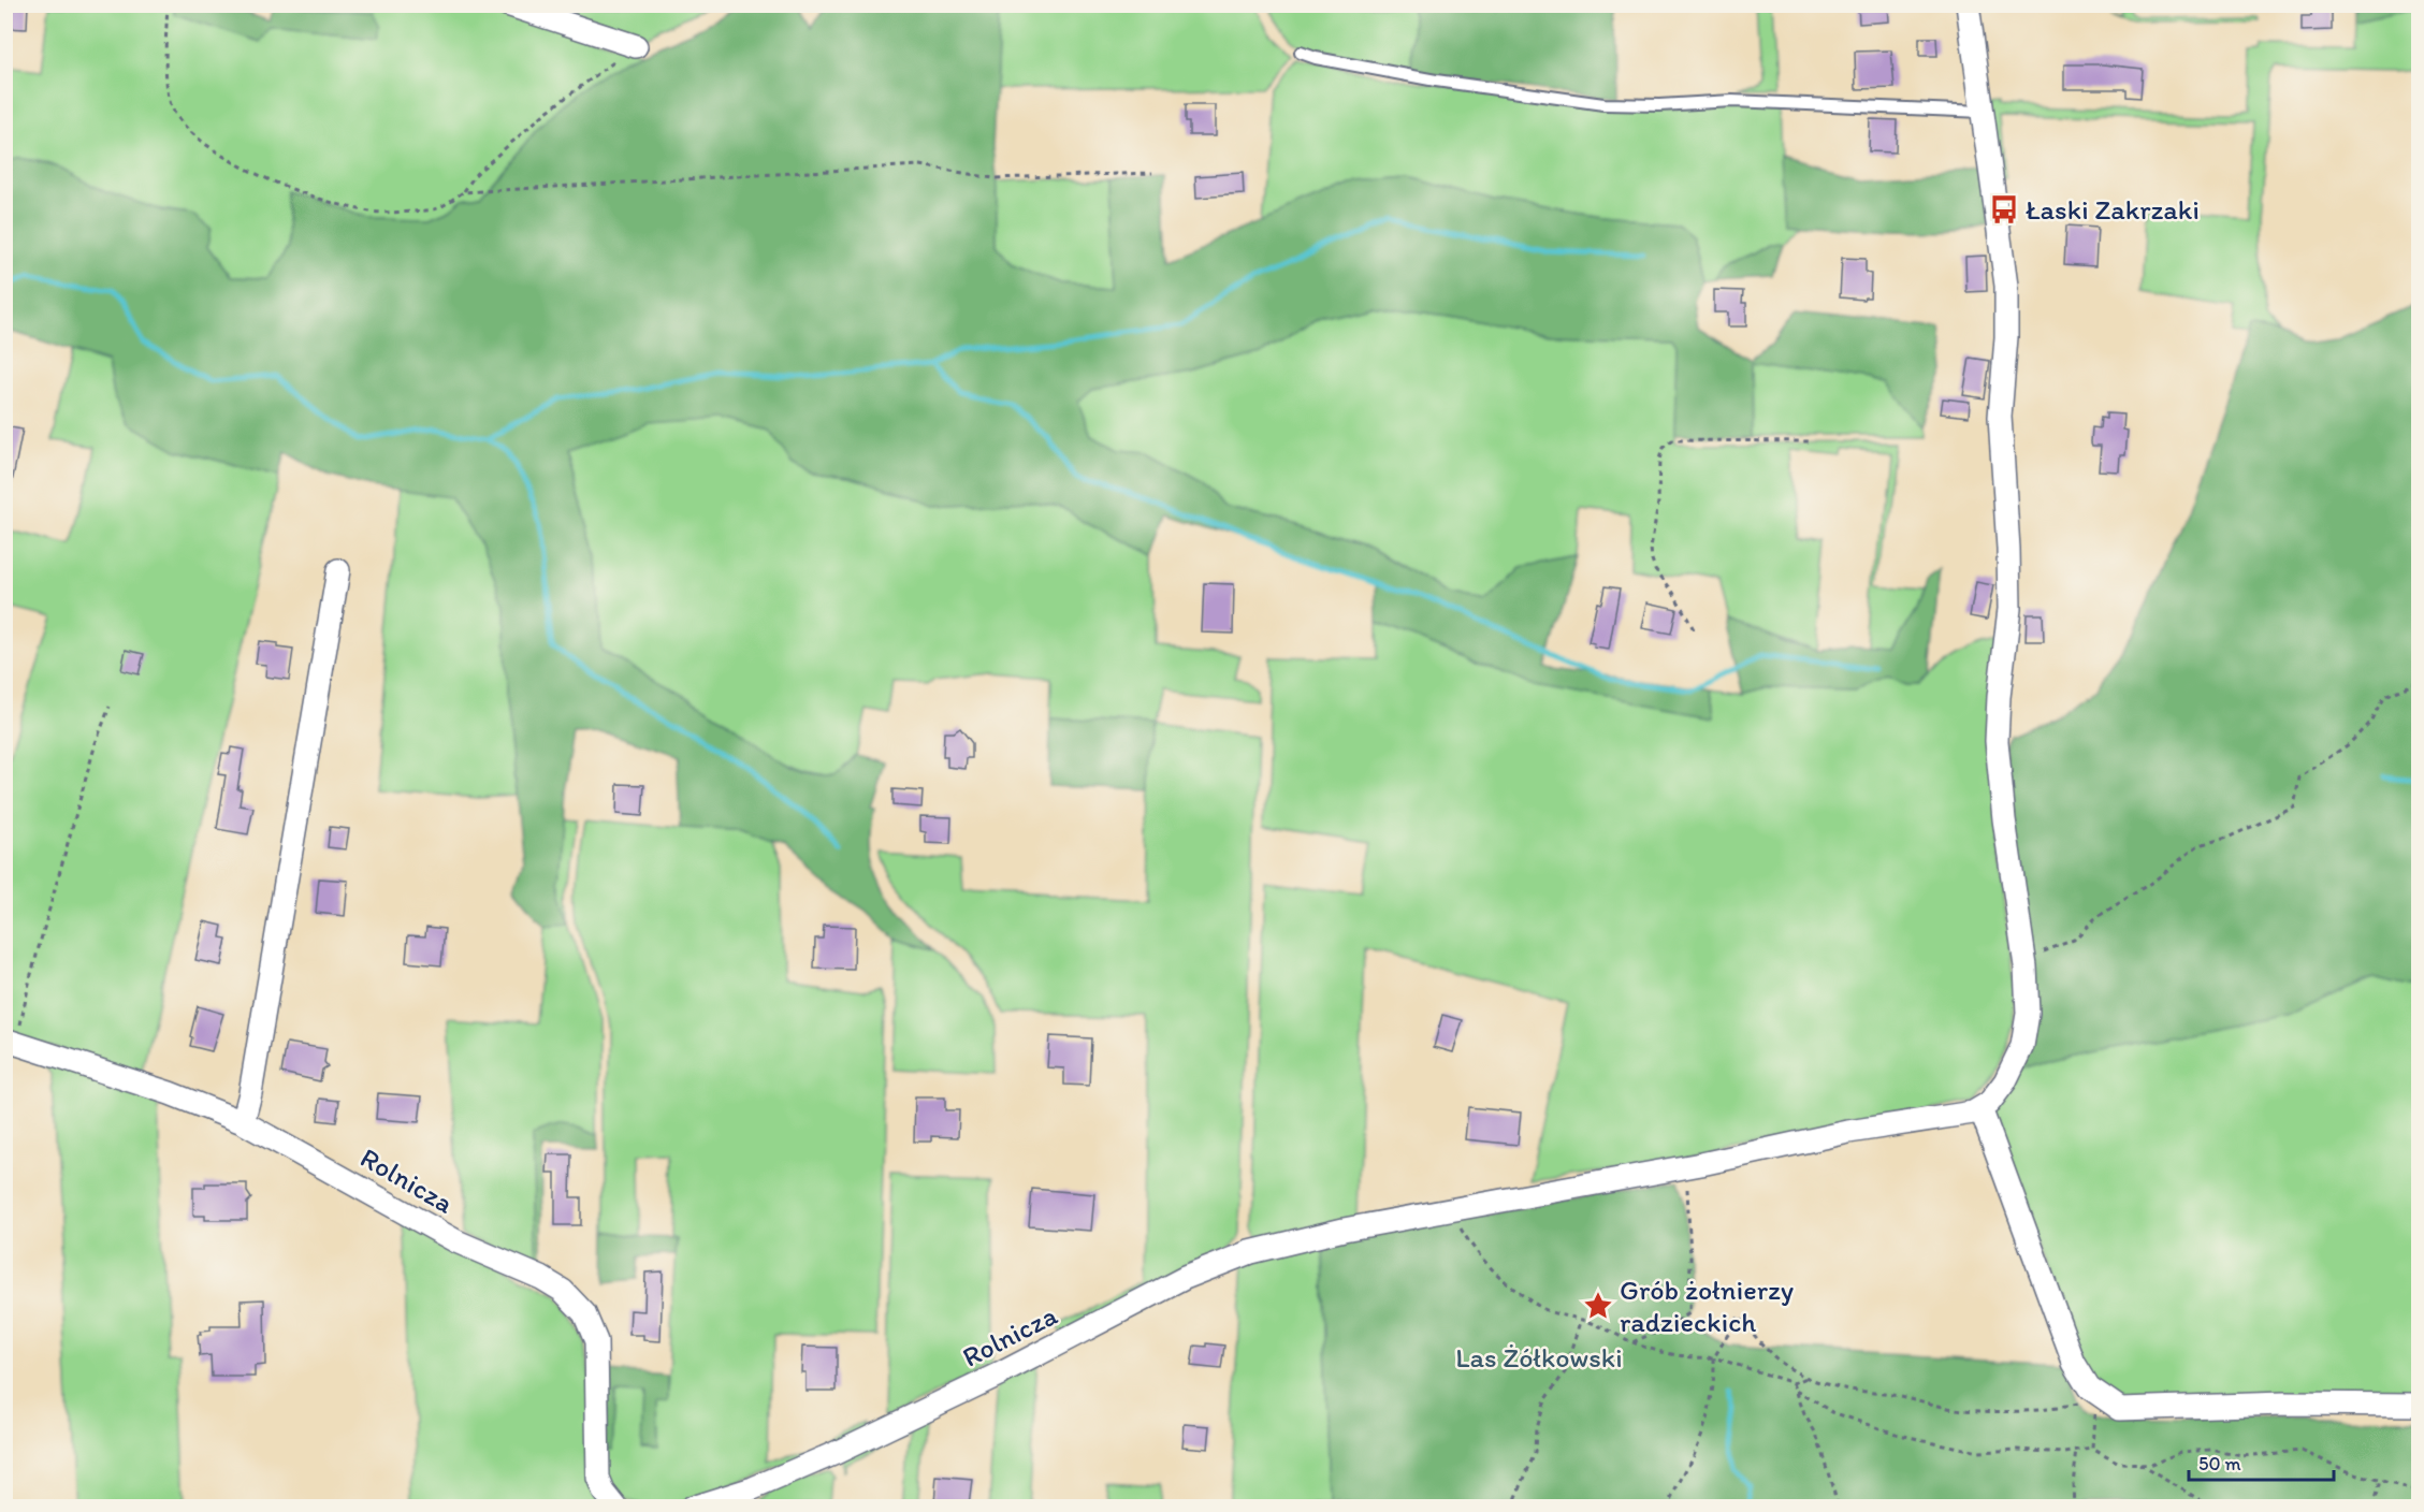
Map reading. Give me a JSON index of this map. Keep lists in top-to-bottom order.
{
  "streets": {
    "street": ["Rolnicza"]
  },
  "parks": ["Las Żółkowski"],
  "places": {
    "bus stop": ["Łaski Zakrzaki"],
    "place": ["Grób żołnierzy radzieckich"]
  },
  "scale_bar": "50 m"
}
